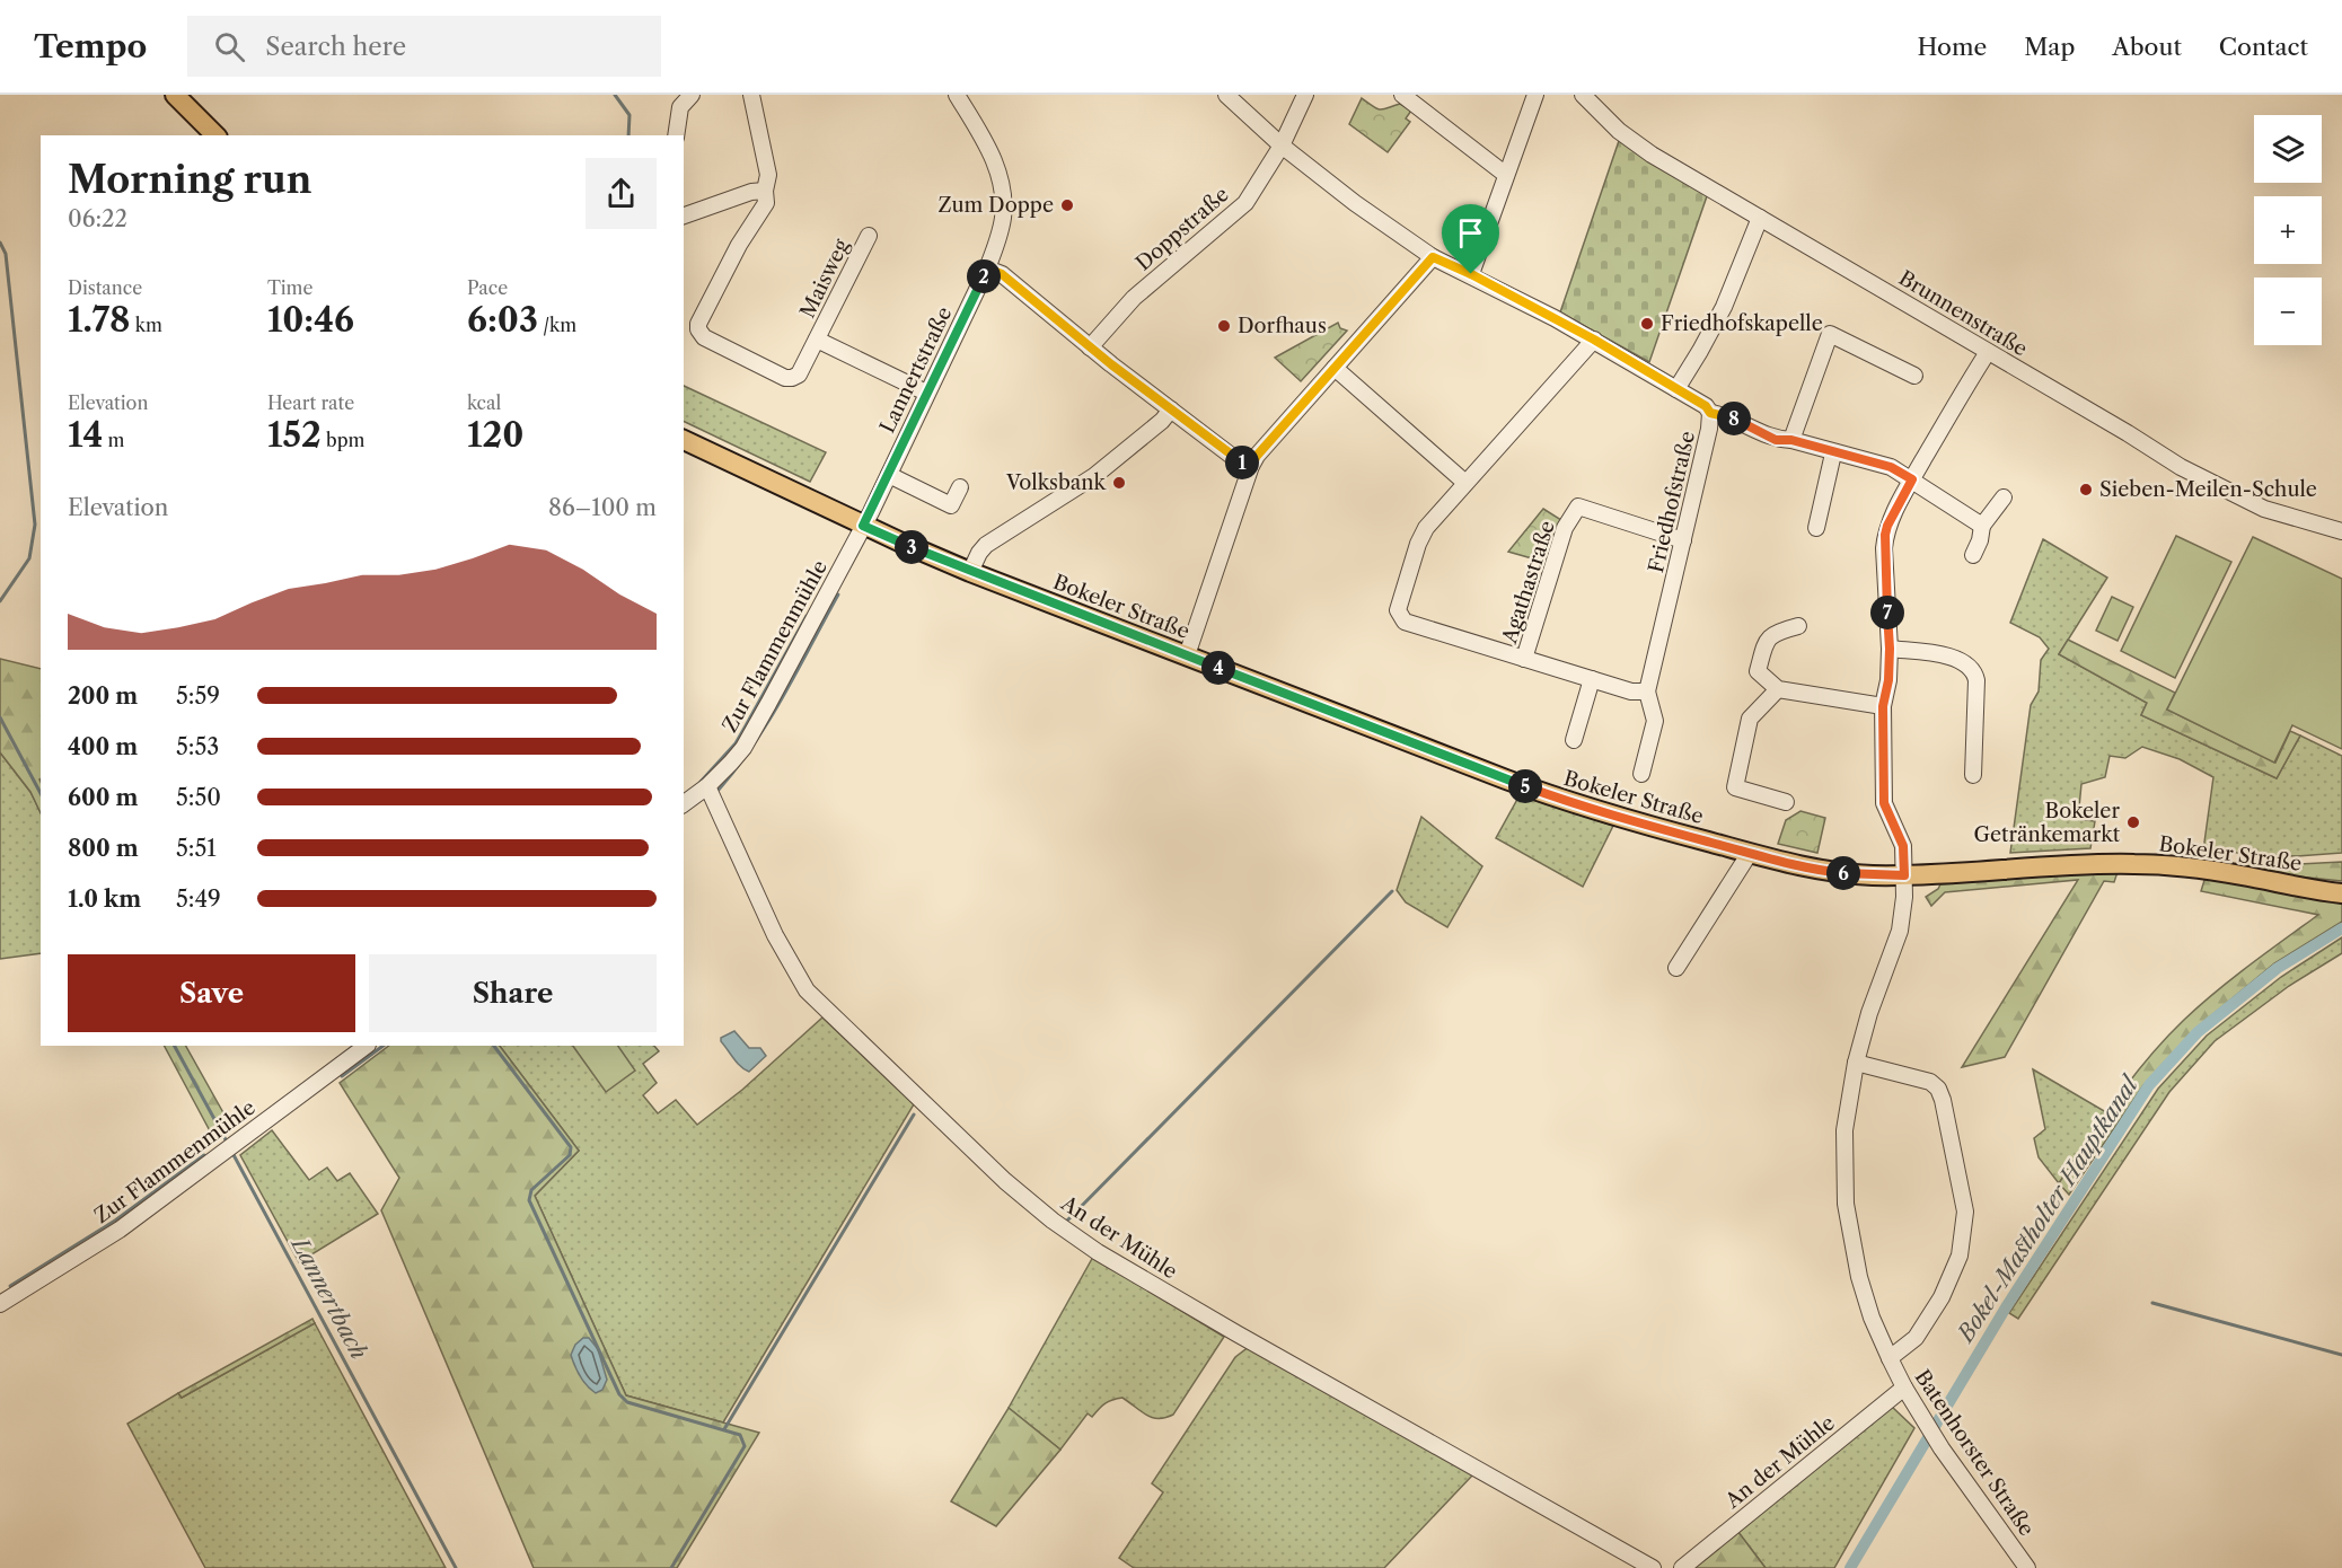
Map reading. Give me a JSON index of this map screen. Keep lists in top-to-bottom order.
{
  "streets": {
    "main road": ["Bokeler Straße"],
    "street": [
      "Doppstraße",
      "Maisweg",
      "Brunnenstraße",
      "Lannertstraße",
      "Friedhofstraße",
      "Agathastraße",
      "Zur Flammenmühle",
      "An der Mühle",
      "Batenhorster Straße"
    ]
  },
  "crossings": [
    ["Doppstraße", "Friedhofstraße"],
    ["Brunnenstraße", "Batenhorster Straße"],
    ["Lannertstraße", "Bokeler Straße"],
    ["Lannertstraße", "Zur Flammenmühle"],
    ["Friedhofstraße", "Agathastraße"],
    ["Bokeler Straße", "Zur Flammenmühle"],
    ["Bokeler Straße", "Batenhorster Straße"],
    ["Zur Flammenmühle", "An der Mühle"],
    ["An der Mühle", "Batenhorster Straße"]
  ],
  "water": ["Bokel-Mastholter Hauptkanal", "Lannertbach"],
  "places": [
    "Zum Doppe",
    "Friedhofskapelle",
    "Dorfhaus",
    "Volksbank",
    "Sieben-Meilen-Schule",
    "Bokeler Getränkemarkt"
  ],
  "page": {
    "header": "Tempo",
    "search": "Search here",
    "nav": [
      "Home",
      "Map",
      "About",
      "Contact"
    ],
    "map_buttons": ["+", "−"],
    "heading": ["Morning run", "06:22"],
    "stats": [
      ["Distance", "1.78 km"],
      ["Time", "10:46"],
      ["Pace", "6:03 /km"],
      ["Elevation", "14 m"],
      ["Heart rate", "152 bpm"],
      ["kcal", "120"]
    ],
    "pins": [
      "2",
      "8",
      "1",
      "3",
      "7",
      "4",
      "5",
      "6"
    ],
    "chart": ["Elevation", "86–100 m"],
    "list": [
      {
        "name": "200 m",
        "note": "5:59"
      },
      {
        "name": "400 m",
        "note": "5:53"
      },
      {
        "name": "600 m",
        "note": "5:50"
      },
      {
        "name": "800 m",
        "note": "5:51"
      },
      {
        "name": "1.0 km",
        "note": "5:49"
      }
    ],
    "buttons": ["Save", "Share"]
  }
}
